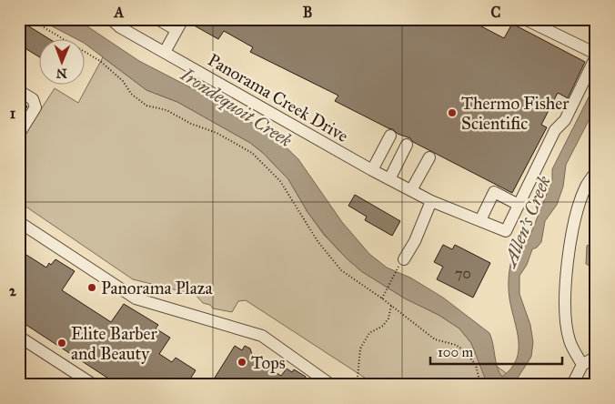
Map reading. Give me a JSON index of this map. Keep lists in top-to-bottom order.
{
  "streets": {
    "street": ["Panorama Creek Drive"]
  },
  "water": ["Irondequoit Creek", "Allen's Creek"],
  "places": [
    "Thermo Fisher Scientific",
    "Panorama Plaza",
    "Elite Barber and Beauty",
    "Tops"
  ],
  "house_numbers": ["70"],
  "scale_bar": "100 m",
  "north": "bottom",
  "grid": {
    "columns": ["A", "B", "C"],
    "rows": ["1", "2"]
  }
}
